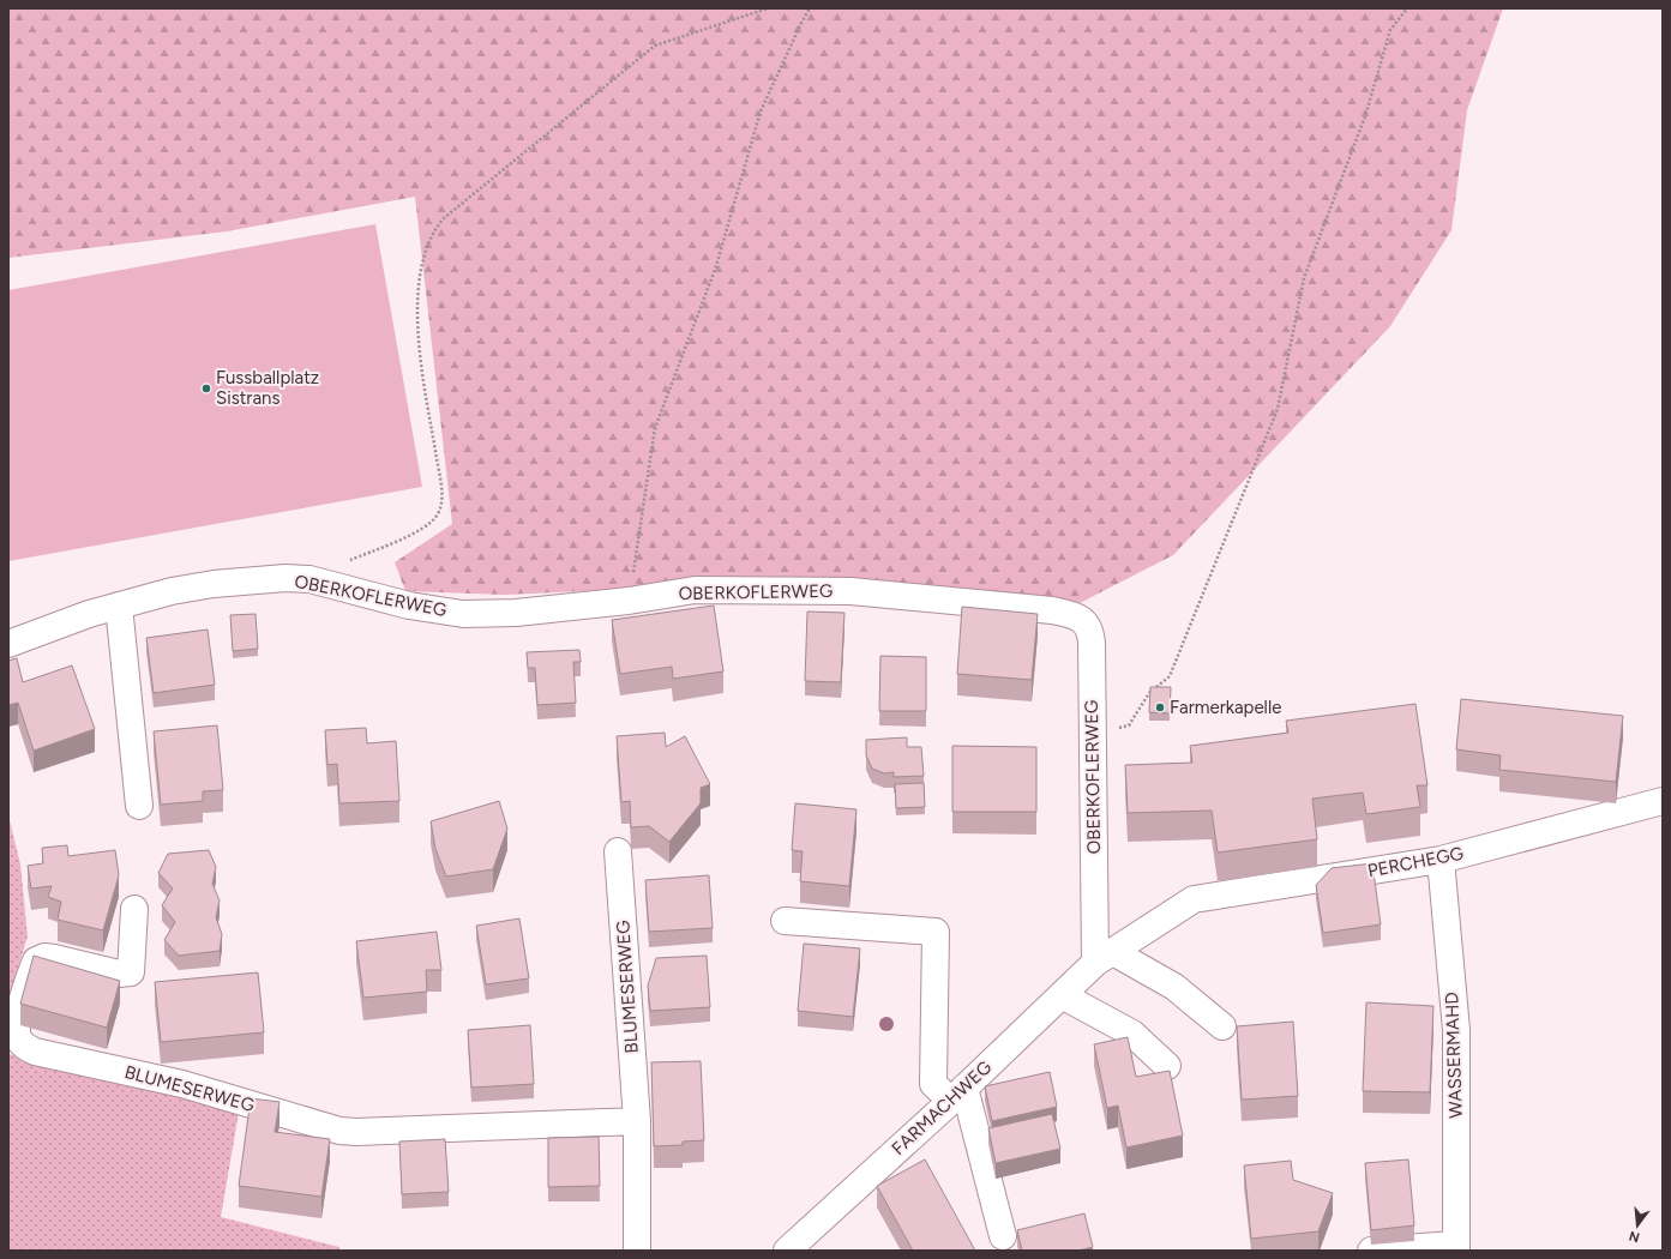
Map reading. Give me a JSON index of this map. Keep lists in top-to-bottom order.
{
  "streets": {
    "street": [
      "OBERKOFLERWEG",
      "PERCHEGG",
      "BLUMESERWEG",
      "WASSERMAHD",
      "FARMACHWEG"
    ]
  },
  "crossings": [
    ["OBERKOFLERWEG", "PERCHEGG"],
    ["OBERKOFLERWEG", "FARMACHWEG"],
    ["PERCHEGG", "WASSERMAHD"],
    ["PERCHEGG", "FARMACHWEG"]
  ],
  "places": ["Fussballplatz Sistrans", "Farmerkapelle"],
  "north": "bottom"
}
